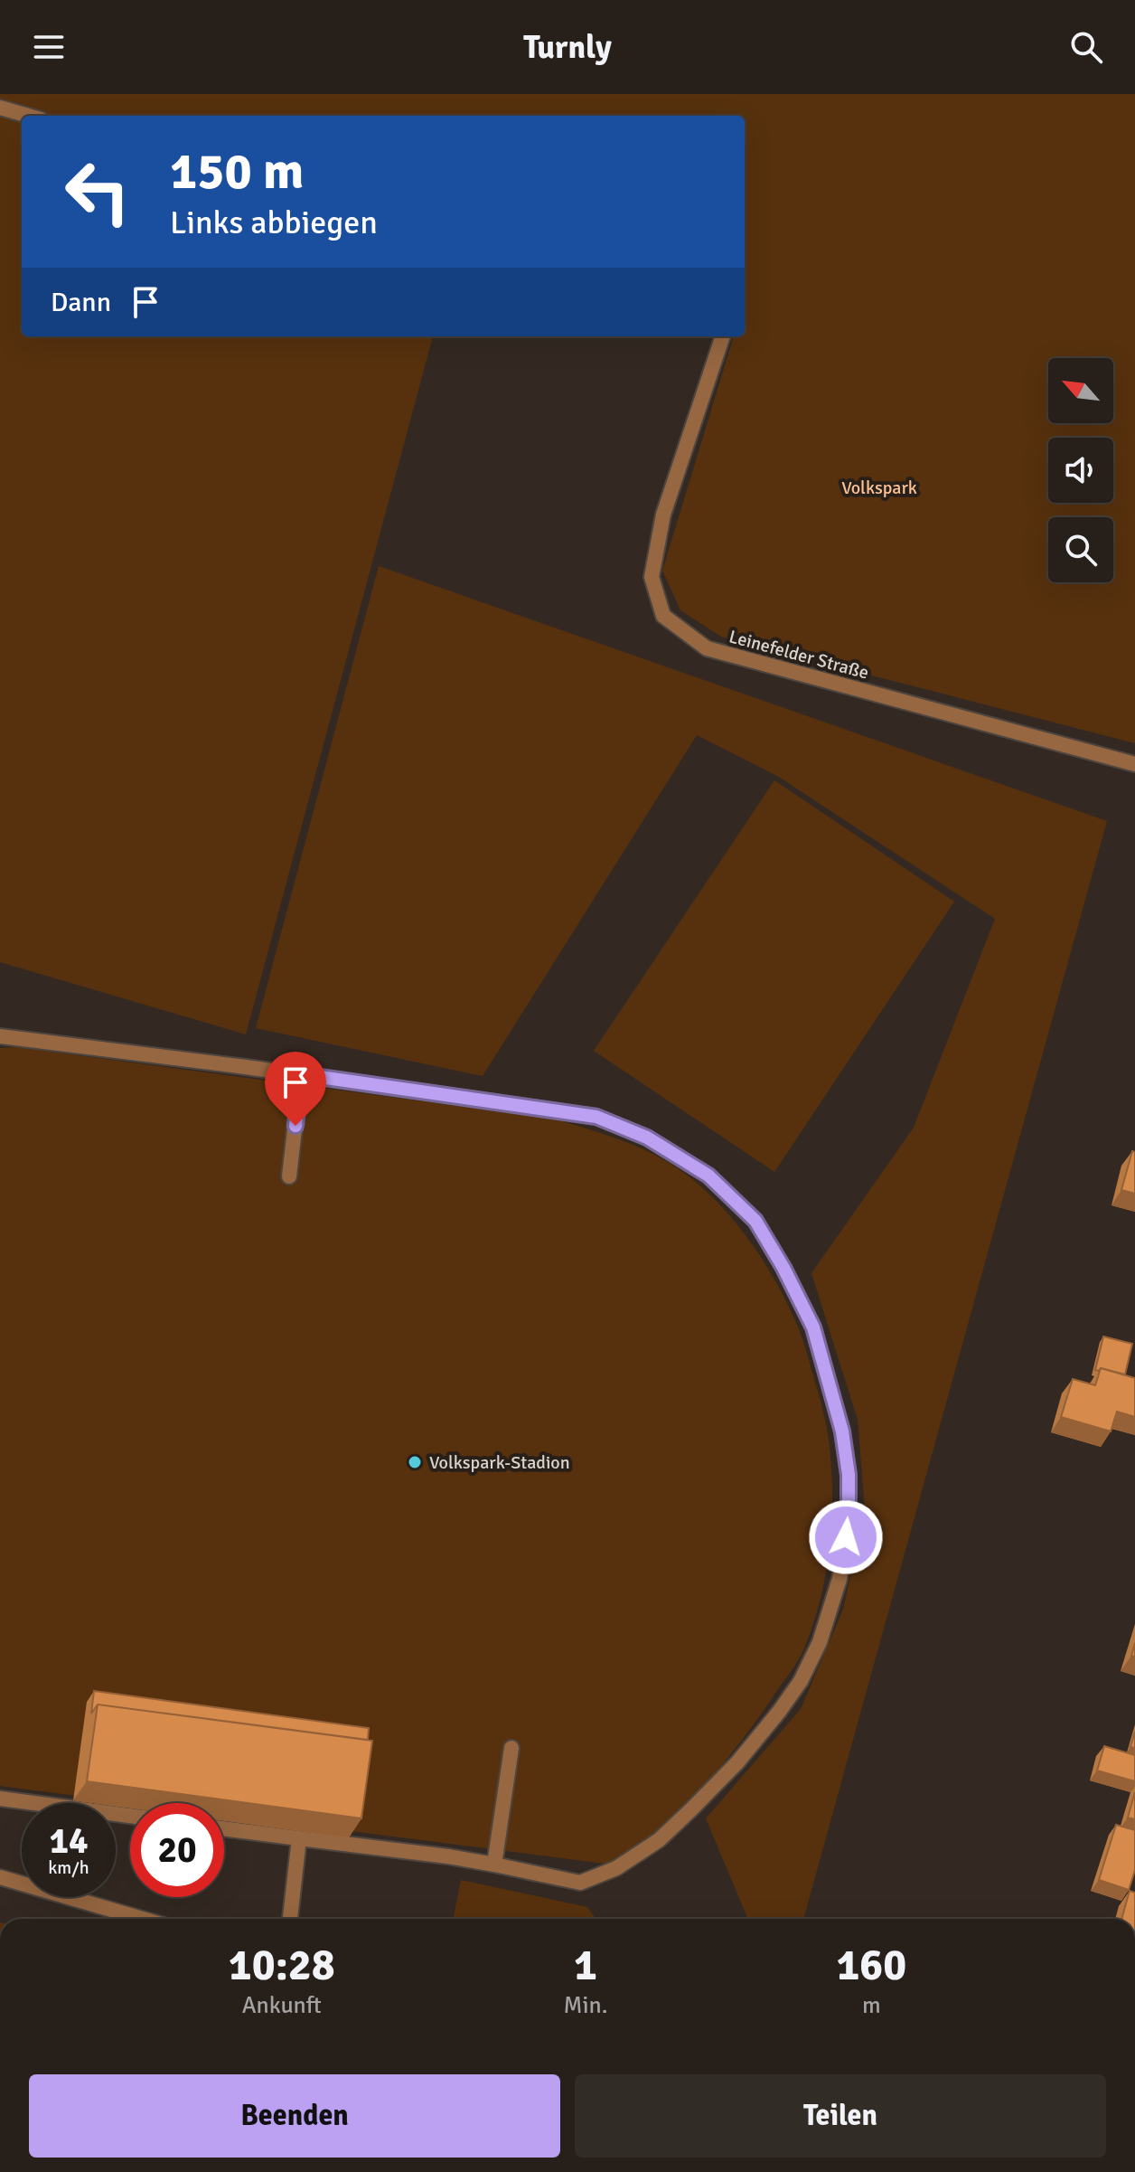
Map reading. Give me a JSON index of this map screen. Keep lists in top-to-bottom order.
{
  "streets": {
    "street": ["Leinefelder Straße"]
  },
  "parks": ["Volkspark"],
  "places": ["Volkspark-Stadion"],
  "north": "top left",
  "page": {
    "header": "Turnly",
    "turn": ["150 m", "Links abbiegen"],
    "then": "Dann",
    "speed": "14 km/h",
    "limit": "20",
    "eta": [
      "10:28",
      "Ankunft",
      "1",
      "Min.",
      "160",
      "m"
    ],
    "buttons": ["Beenden", "Teilen"]
  }
}
